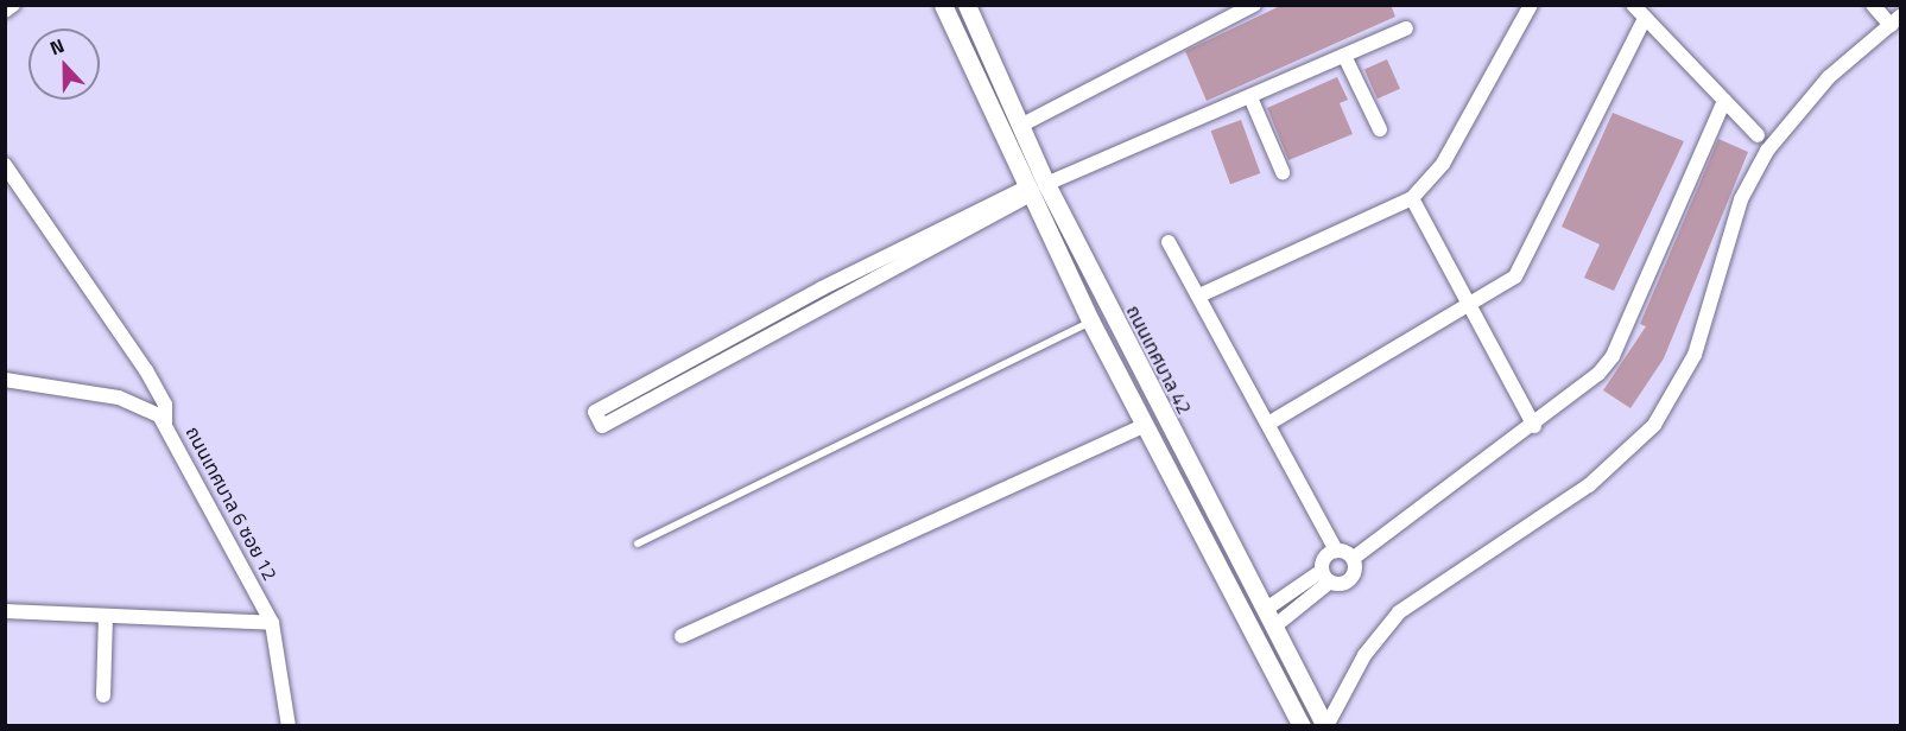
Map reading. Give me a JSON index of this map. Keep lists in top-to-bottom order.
{
  "streets": {
    "street": ["ถนนเทศบาล 42", "ถนนเทศบาล 6 ซอย 12"]
  },
  "north": "top"
}
